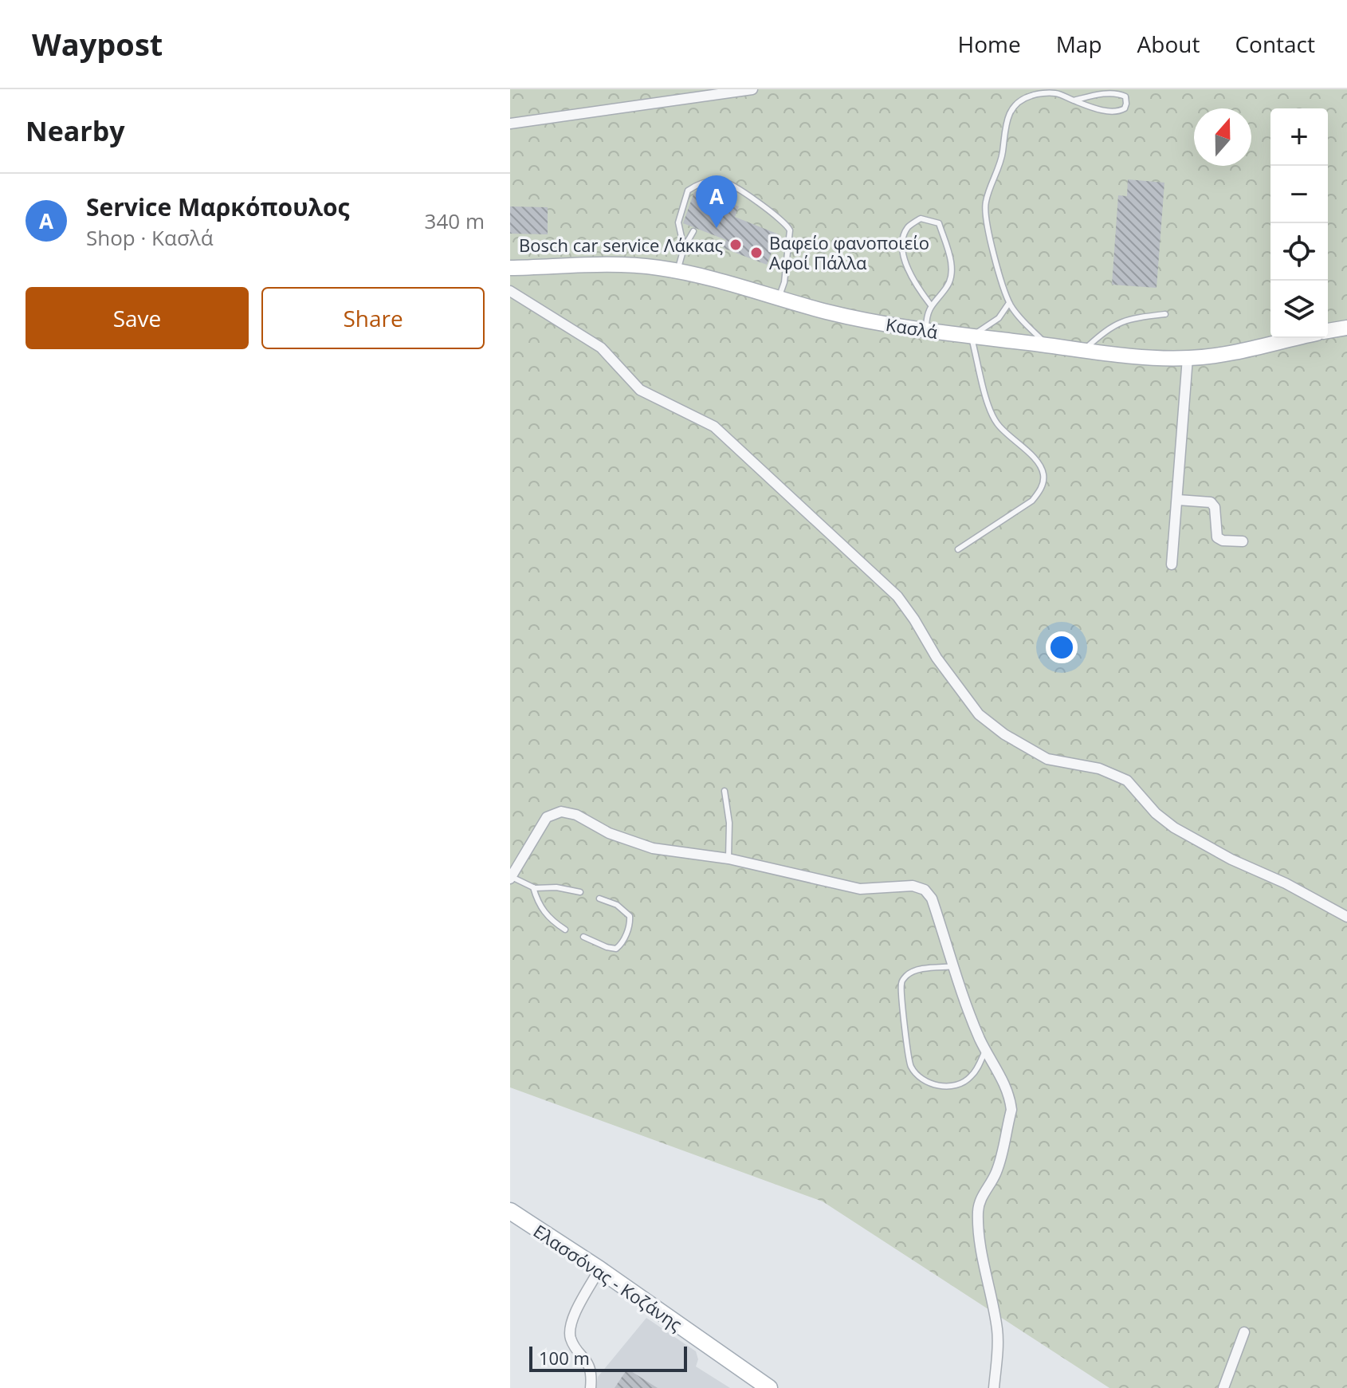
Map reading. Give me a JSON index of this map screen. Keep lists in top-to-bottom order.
{
  "streets": {
    "main road": ["Ελασσόνας - Κοζάνης"],
    "street": ["Κασλά"]
  },
  "places": ["Bosch car service Λάκκας", "Βαφείο φανοποιείο Αφοί Πάλλα"],
  "scale_bar": "100 m",
  "north": "top",
  "page": {
    "header": "Waypost",
    "nav": [
      "Home",
      "Map",
      "About",
      "Contact"
    ],
    "heading": "Nearby",
    "map_buttons": ["+", "−"],
    "list": [
      {
        "mark": "A",
        "name": "Service Μαρκόπουλος",
        "note": "Shop · Κασλά",
        "value": "340 m"
      }
    ],
    "pins": "A",
    "buttons": ["Save", "Share"],
    "scale": "100 m"
  }
}
